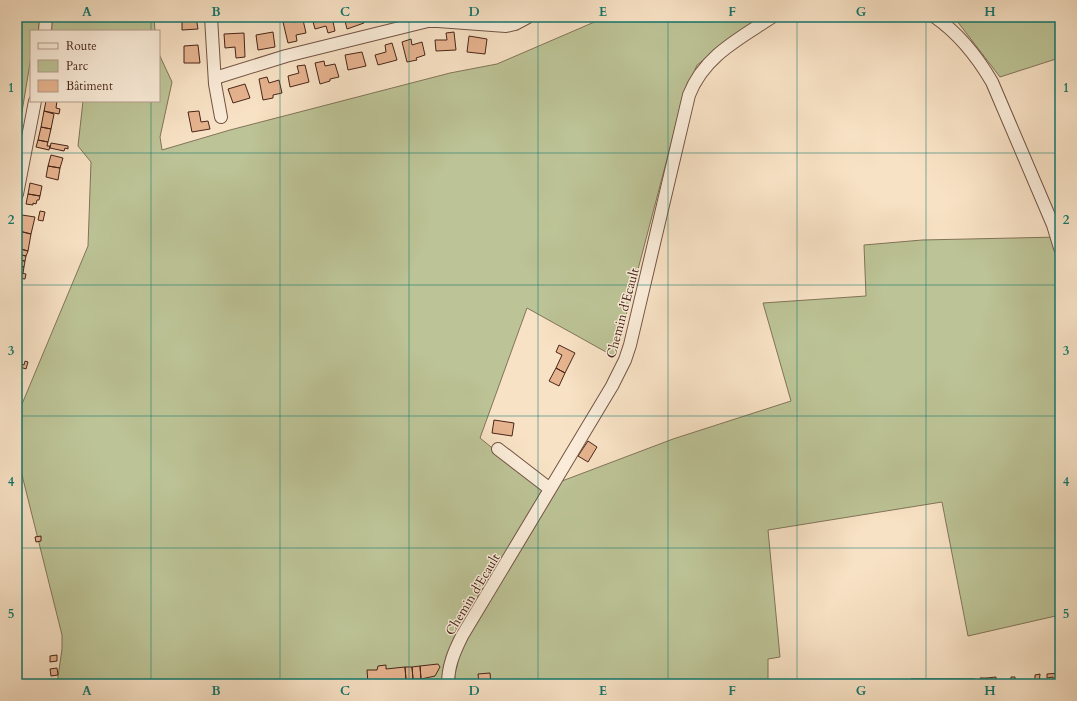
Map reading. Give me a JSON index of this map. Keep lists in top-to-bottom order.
{
  "streets": {
    "street": ["Chemin d'Ecault"]
  },
  "legend": ["Route", "Parc", "Bâtiment"],
  "grid": {
    "columns": [
      "A",
      "B",
      "C",
      "D",
      "E",
      "F",
      "G",
      "H"
    ],
    "rows": [
      "1",
      "2",
      "3",
      "4",
      "5"
    ]
  }
}
